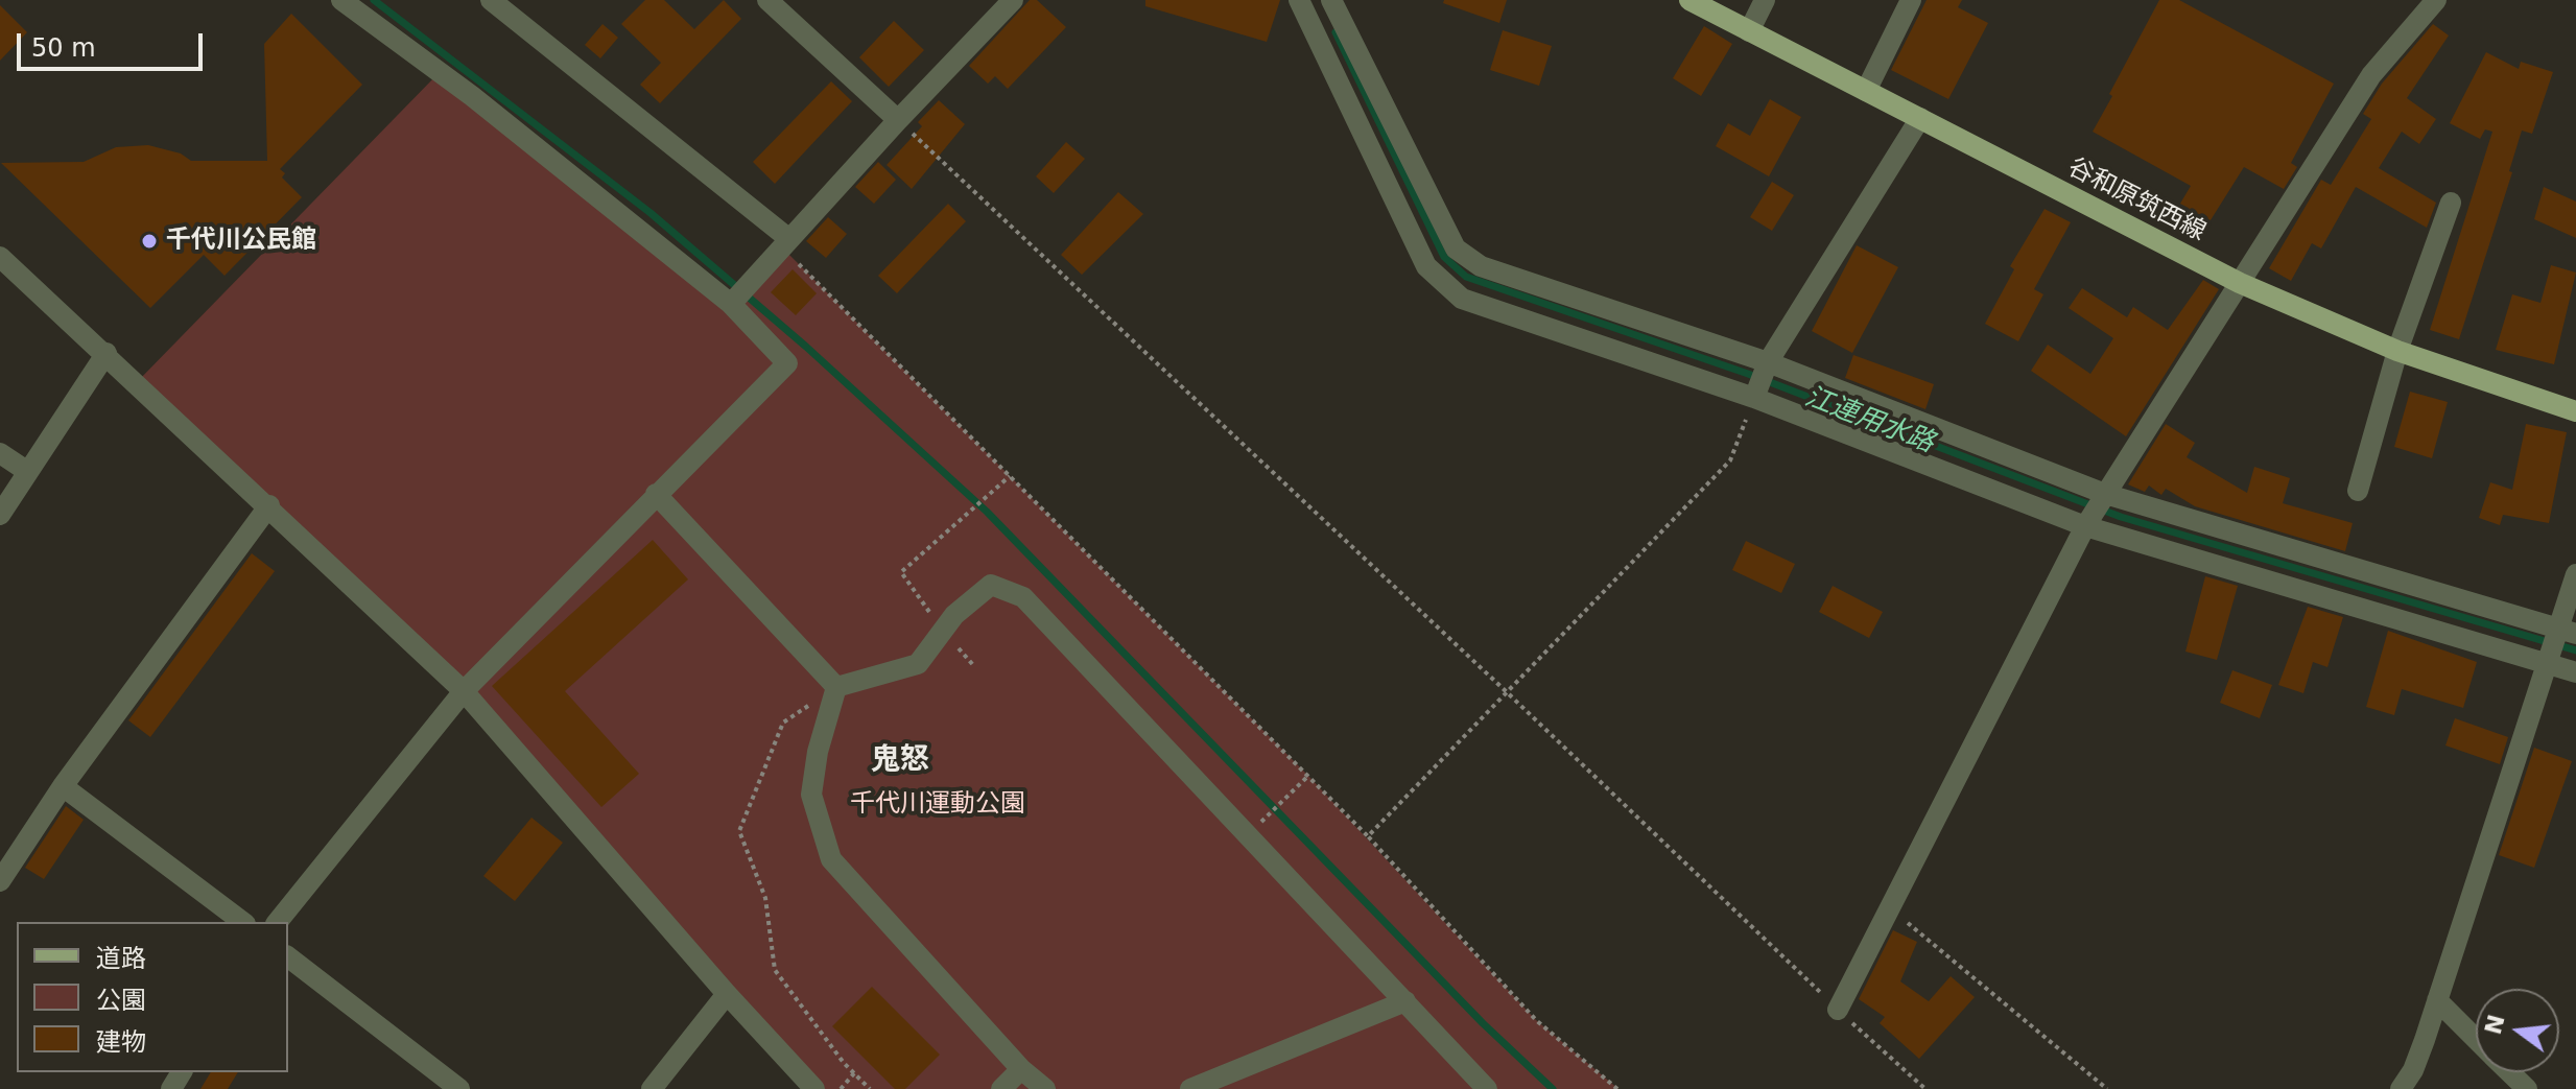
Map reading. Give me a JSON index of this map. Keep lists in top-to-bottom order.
{
  "streets": {
    "main road": ["谷和原筑西線"]
  },
  "districts": ["鬼怒"],
  "water": ["江連用水路"],
  "parks": ["千代川運動公園"],
  "places": ["千代川公民館"],
  "legend": ["道路", "公園", "建物"],
  "scale_bar": "50 m",
  "north": "left"
}
